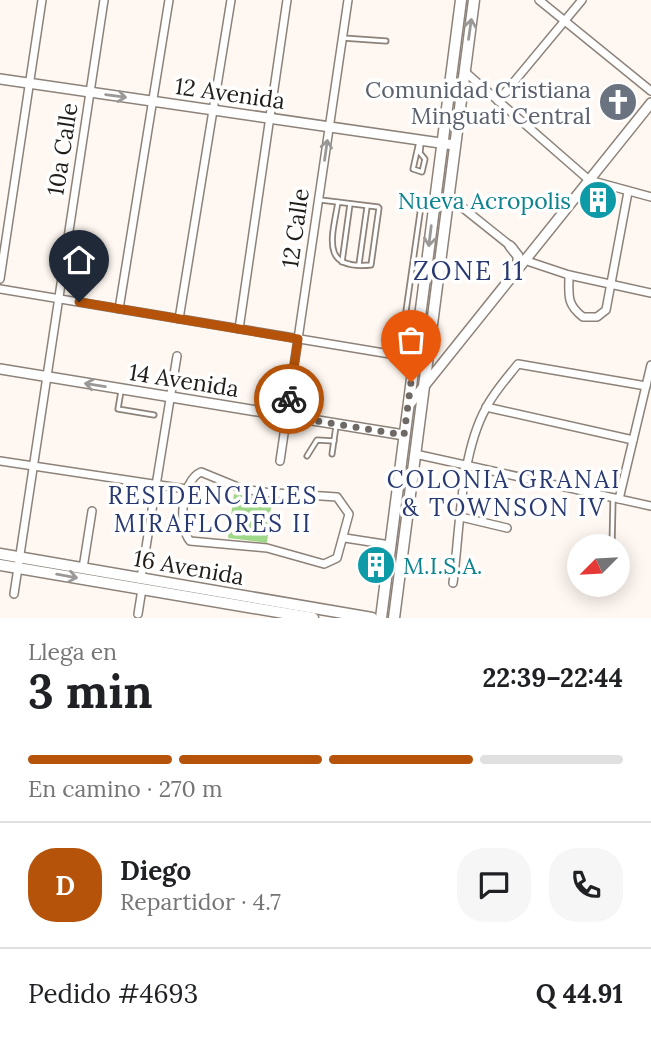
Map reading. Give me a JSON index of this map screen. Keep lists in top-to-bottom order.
{
  "streets": {
    "main road": ["16 Avenida"],
    "street": [
      "12 Avenida",
      "10a Calle",
      "12 Calle",
      "14 Avenida"
    ]
  },
  "crossings": [
    ["12 Avenida", "10a Calle"],
    ["12 Avenida", "12 Calle"],
    ["10a Calle", "14 Avenida"],
    ["10a Calle", "16 Avenida"],
    ["12 Calle", "14 Avenida"]
  ],
  "districts": ["ZONE 11", "COLONIA GRANAI & TOWNSON IV", "RESIDENCIALES MIRAFLORES II"],
  "places": {
    "church": ["Comunidad Cristiana Minguati Central"],
    "building": ["Nueva Acropolis", "M.I.S.A."]
  },
  "north": "bottom left",
  "page": {
    "heading": ["3 min", "Llega en", "22:39–22:44"],
    "panel": [
      "Diego",
      "Repartidor · 4.7",
      "Pedido #4693",
      "Q 44.91"
    ],
    "bar": "En camino · 270 m",
    "round": "D"
  }
}
